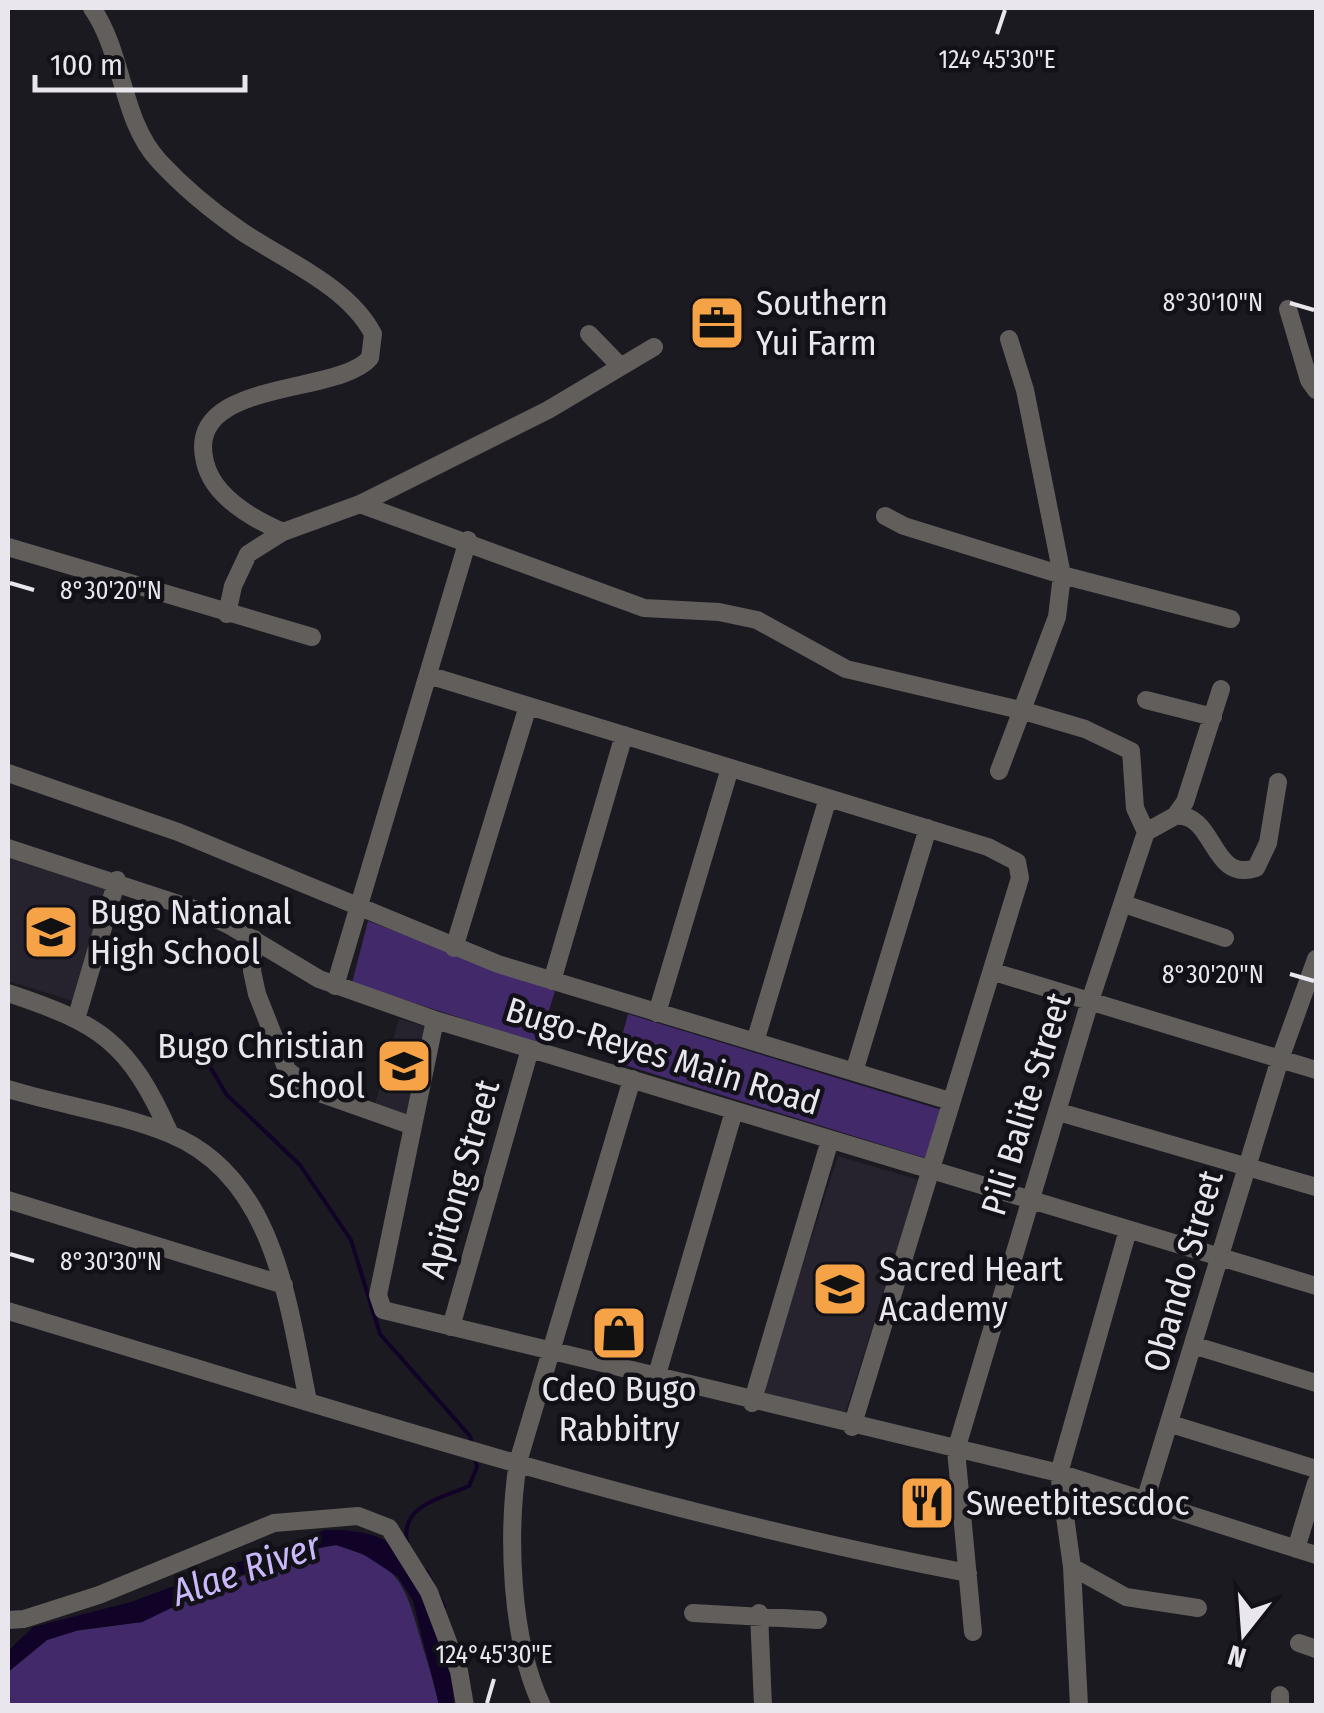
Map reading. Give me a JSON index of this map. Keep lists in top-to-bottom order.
{
  "streets": {
    "street": [
      "Bugo-Reyes Main Road",
      "Pili Balite Street",
      "Apitong Street",
      "Obando Street"
    ]
  },
  "crossings": [
    ["Bugo-Reyes Main Road", "Pili Balite Street"],
    ["Bugo-Reyes Main Road", "Apitong Street"],
    ["Bugo-Reyes Main Road", "Obando Street"]
  ],
  "water": ["Alae River"],
  "places": {
    "office": ["Southern Yui Farm"],
    "school or university": ["Bugo National High School", "Bugo Christian School", "Sacred Heart Academy"],
    "shop": ["CdeO Bugo Rabbitry"],
    "restaurant": ["Sweetbitescdoc"]
  },
  "scale_bar": "100 m",
  "north": "bottom",
  "coordinates": [
    "124°45'30\"E",
    "8°30'10\"N",
    "8°30'20\"N",
    "8°30'30\"N"
  ]
}
